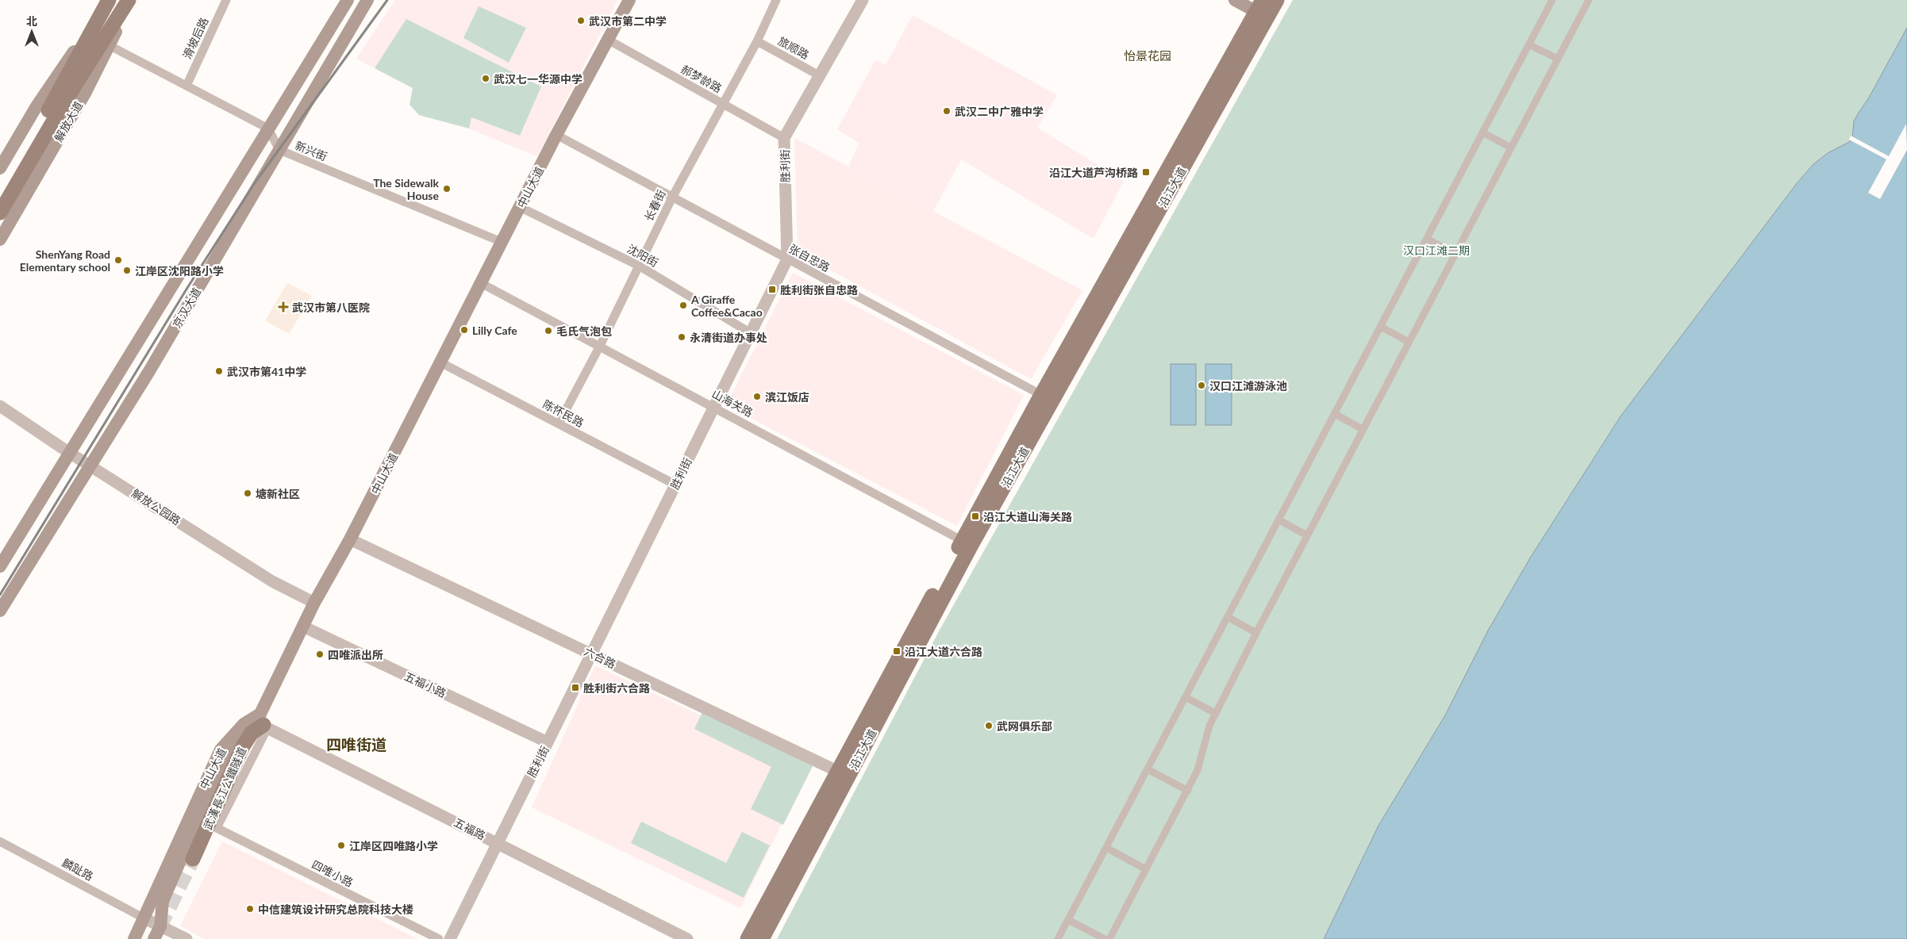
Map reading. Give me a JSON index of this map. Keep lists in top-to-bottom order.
{
  "streets": {
    "main road": [
      "解放大道",
      "中山大道",
      "沿江大道",
      "京汉大道",
      "武漢長江公鐵隧道"
    ],
    "street": [
      "滑坡后路",
      "旅顺路",
      "郝梦龄路",
      "新兴街",
      "胜利街",
      "长春街",
      "沈阳街",
      "张自忠路",
      "山海关路",
      "陈怀民路",
      "解放公园路",
      "六合路",
      "五福小路",
      "五福路",
      "麟趾路",
      "四唯小路"
    ]
  },
  "crossings": [
    ["旅顺路", "胜利街"],
    ["旅顺路", "长春街"],
    ["郝梦龄路", "胜利街"],
    ["郝梦龄路", "中山大道"],
    ["郝梦龄路", "长春街"],
    ["新兴街", "中山大道"],
    ["新兴街", "京汉大道"],
    ["胜利街", "沈阳街"],
    ["胜利街", "张自忠路"],
    ["胜利街", "山海关路"],
    ["胜利街", "陈怀民路"],
    ["胜利街", "六合路"],
    ["胜利街", "五福小路"],
    ["胜利街", "五福路"],
    ["中山大道", "沈阳街"],
    ["中山大道", "张自忠路"],
    ["中山大道", "山海关路"],
    ["中山大道", "陈怀民路"],
    ["中山大道", "解放公园路"],
    ["中山大道", "六合路"],
    ["中山大道", "五福小路"],
    ["中山大道", "武漢長江公鐵隧道"],
    ["中山大道", "五福路"],
    ["中山大道", "麟趾路"],
    ["中山大道", "四唯小路"],
    ["沿江大道", "张自忠路"],
    ["沿江大道", "山海关路"],
    ["沿江大道", "六合路"],
    ["长春街", "沈阳街"],
    ["长春街", "张自忠路"],
    ["长春街", "山海关路"],
    ["长春街", "陈怀民路"],
    ["京汉大道", "解放公园路"],
    ["武漢長江公鐵隧道", "五福路"]
  ],
  "districts": ["怡景花园", "四唯街道"],
  "parks": ["汉口江滩二期"],
  "places": {
    "other": [
      "武汉市第二中学",
      "武汉七一华源中学",
      "武汉二中广雅中学",
      "The Sidewalk House",
      "ShenYang Road Elementary school",
      "江岸区沈阳路小学",
      "A Giraffe Coffee&Cacao",
      "Lilly Cafe",
      "毛氏气泡包",
      "永清街道办事处",
      "武汉市第41中学",
      "汉口江滩游泳池",
      "滨江饭店",
      "塘新社区",
      "四唯派出所",
      "武网俱乐部",
      "江岸区四唯路小学",
      "中信建筑设计研究总院科技大楼"
    ],
    "transit": [
      "沿江大道芦沟桥路",
      "胜利街张自忠路",
      "沿江大道山海关路",
      "沿江大道六合路",
      "胜利街六合路"
    ],
    "health": ["武汉市第八医院"]
  },
  "north": "top"
}
